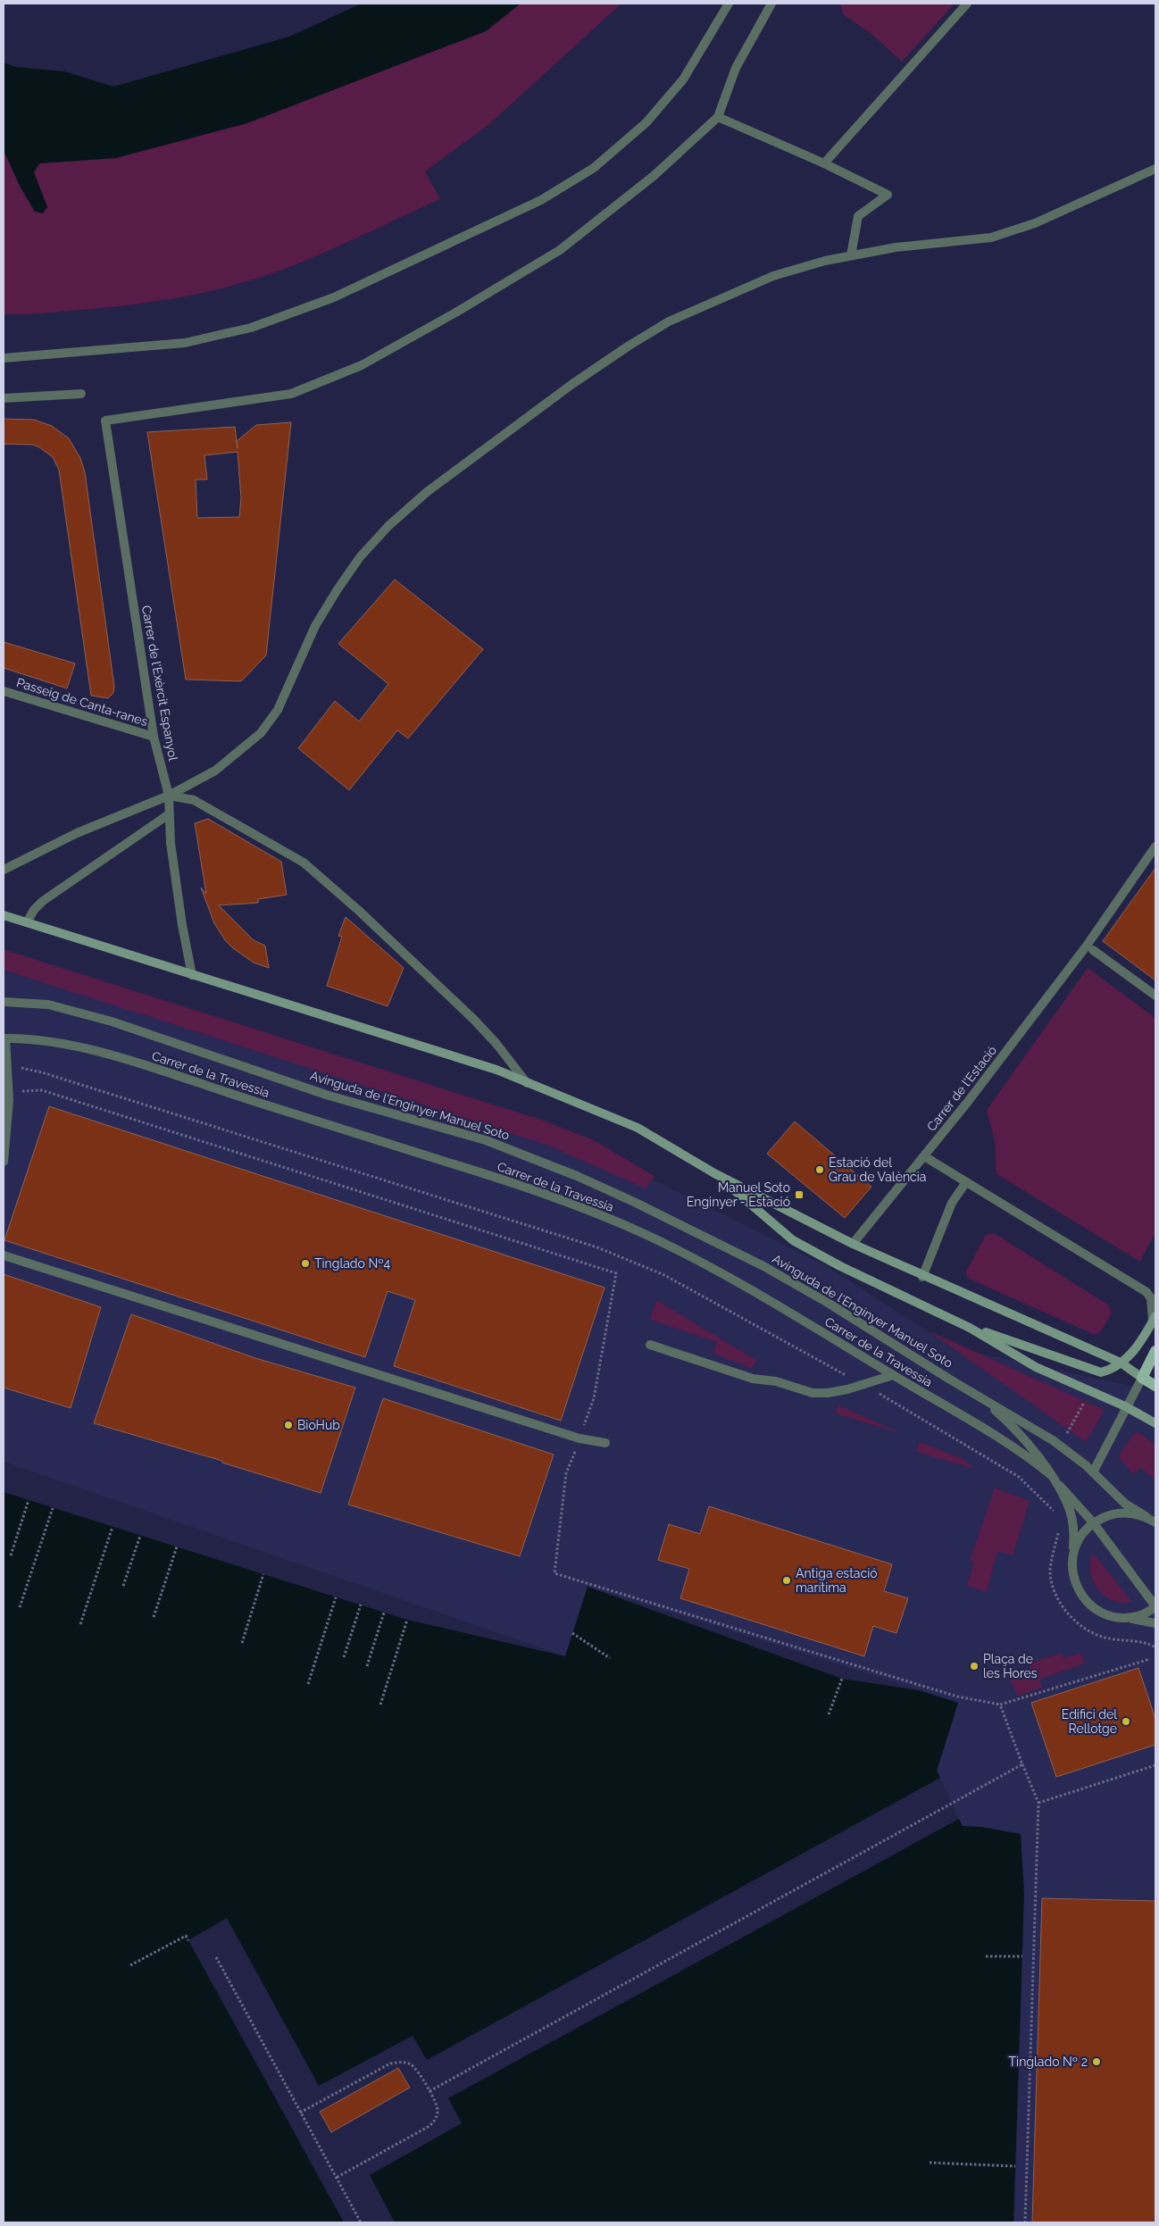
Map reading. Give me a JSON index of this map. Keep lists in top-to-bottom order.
{
  "streets": {
    "main road": ["Avinguda de l'Enginyer Manuel Soto"],
    "street": [
      "Carrer de l'Exèrcit Espanyol",
      "Passeig de Canta-ranes",
      "Carrer de la Travessia",
      "Carrer de l'Estació"
    ]
  },
  "crossings": [
    ["Carrer de l'Exèrcit Espanyol", "Passeig de Canta-ranes"],
    ["Carrer de l'Exèrcit Espanyol", "Avinguda de l'Enginyer Manuel Soto"],
    ["Carrer de la Travessia", "Avinguda de l'Enginyer Manuel Soto"],
    ["Carrer de l'Estació", "Avinguda de l'Enginyer Manuel Soto"]
  ],
  "places": {
    "other": [
      "Estació del Grau de València",
      "Tinglado Nº4",
      "BioHub",
      "Antiga estació marítima",
      "Plaça de les Hores",
      "Edifici del Rellotge",
      "Tinglado Nº 2"
    ],
    "transit": ["Manuel Soto Enginyer - Estació"]
  }
}
